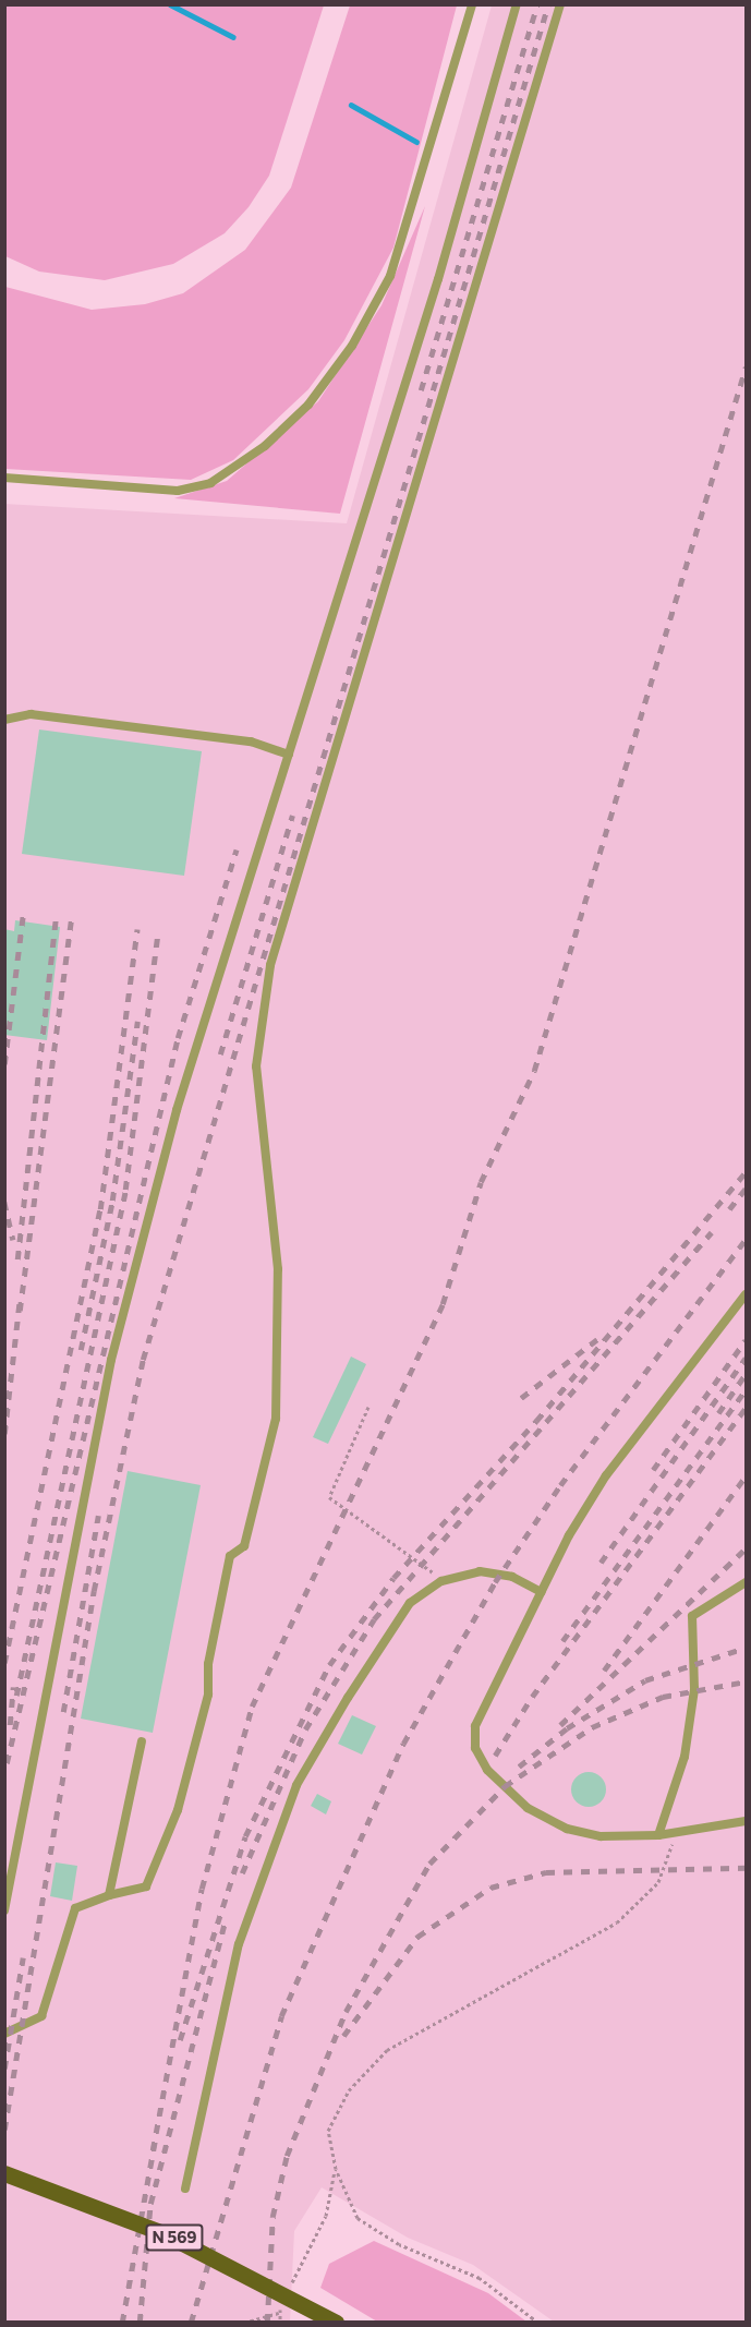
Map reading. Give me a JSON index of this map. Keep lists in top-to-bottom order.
{
  "streets": {
    "main road": ["N 569"]
  }
}
